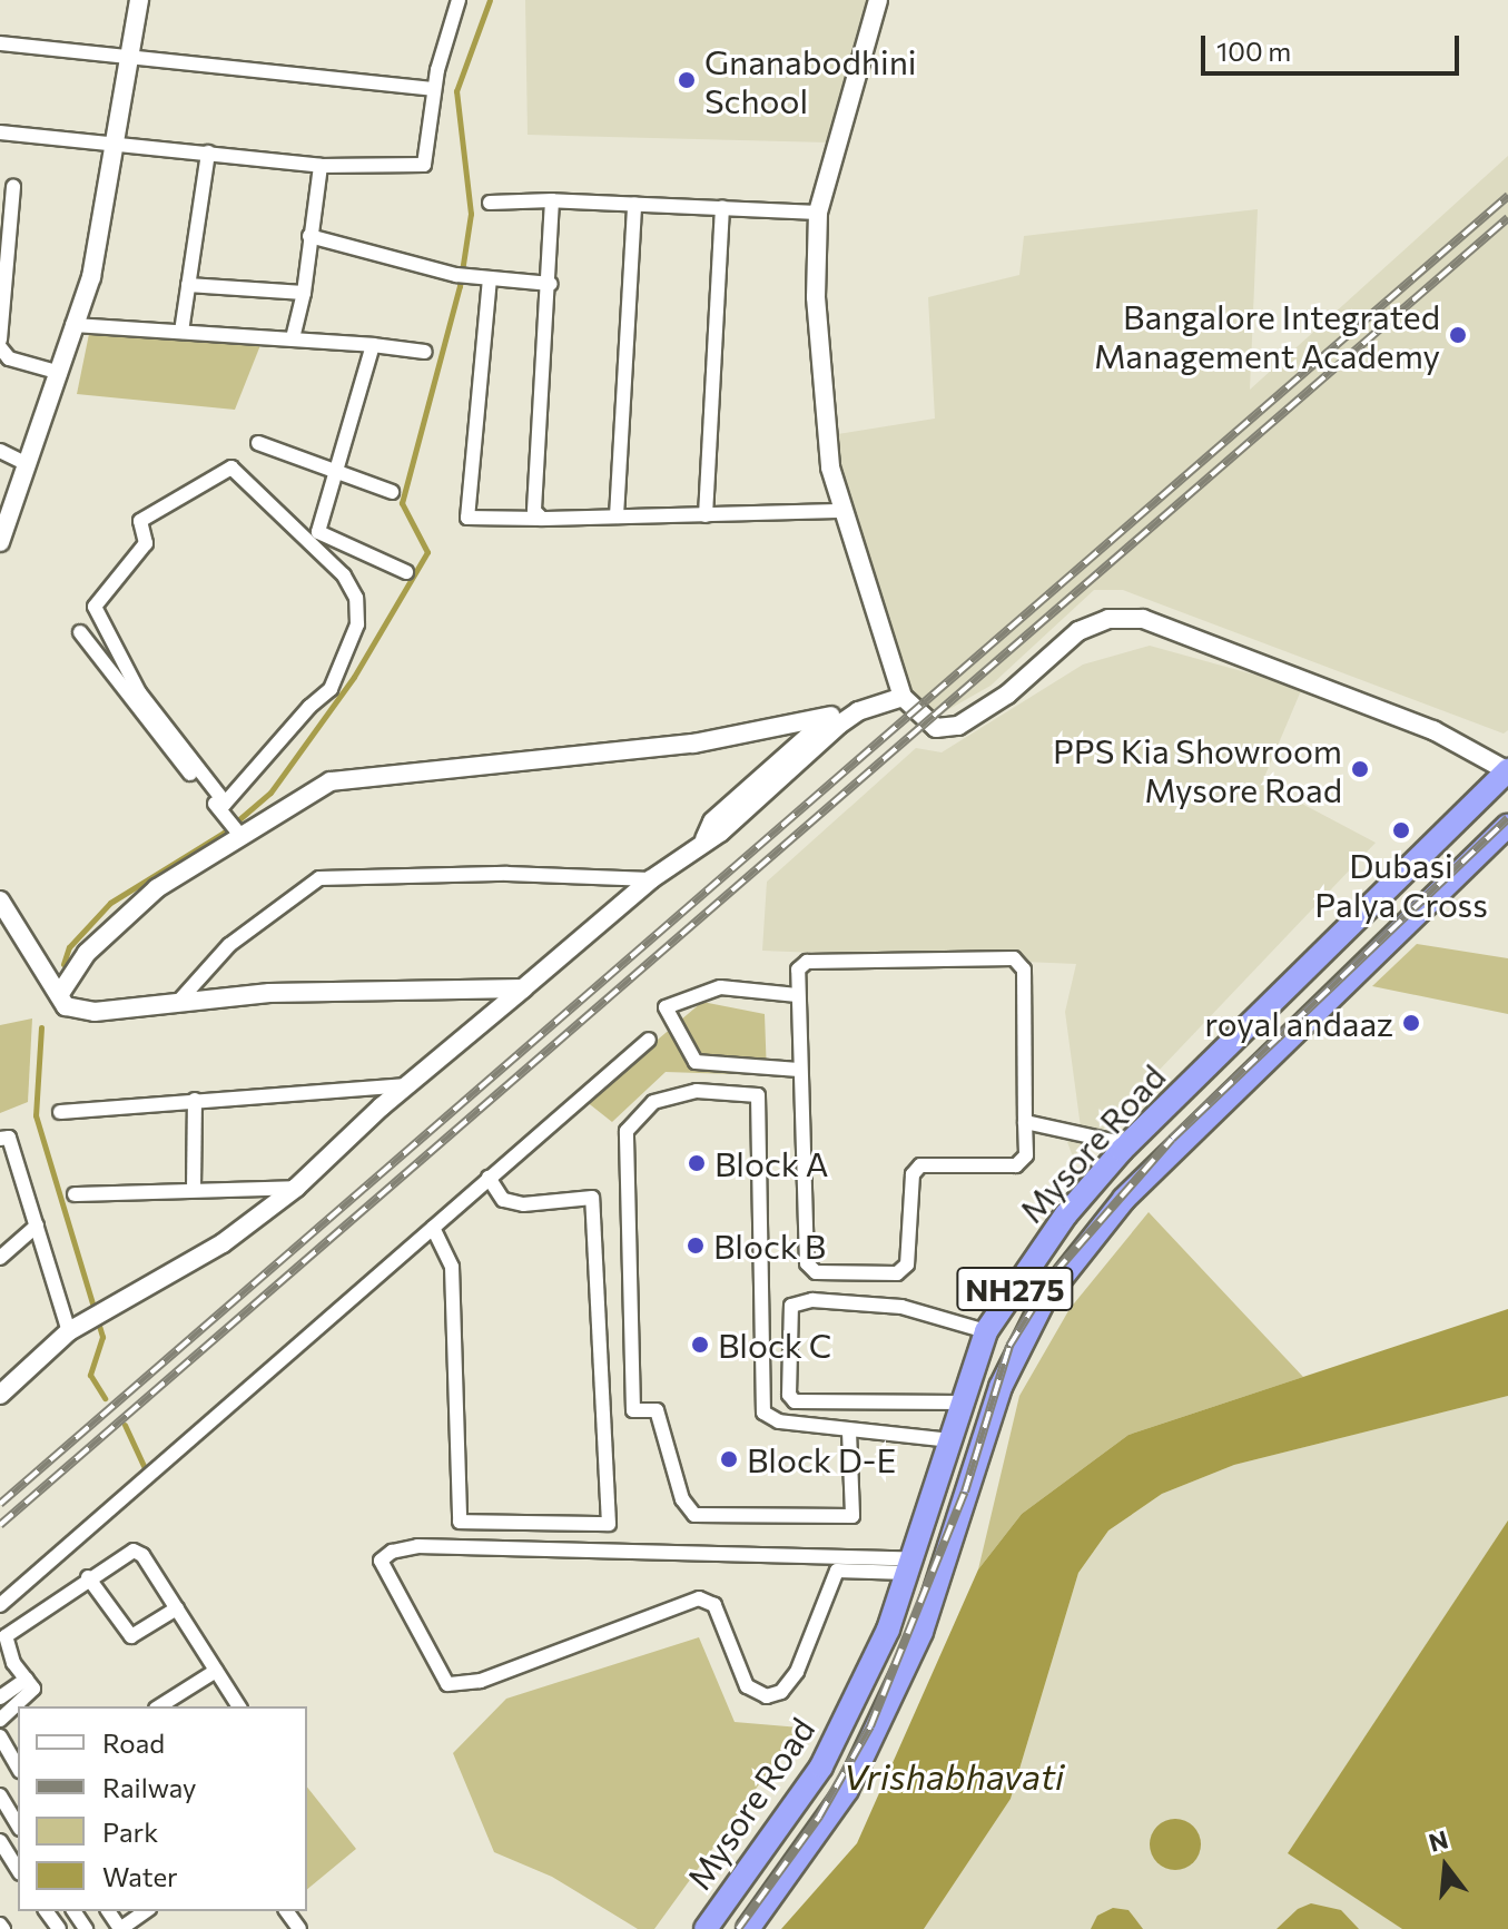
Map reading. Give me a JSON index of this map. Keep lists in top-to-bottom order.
{
  "streets": {
    "highway": ["Mysore Road", "NH275"]
  },
  "water": ["Vrishabhavati"],
  "places": [
    "Gnanabodhini School",
    "Bangalore Integrated Management Academy",
    "PPS Kia Showroom Mysore Road",
    "Dubasi Palya Cross",
    "royal andaaz",
    "Block A",
    "Block B",
    "Block C",
    "Block D-E"
  ],
  "legend": [
    "Road",
    "Railway",
    "Park",
    "Water"
  ],
  "scale_bar": "100 m",
  "north": "top"
}
